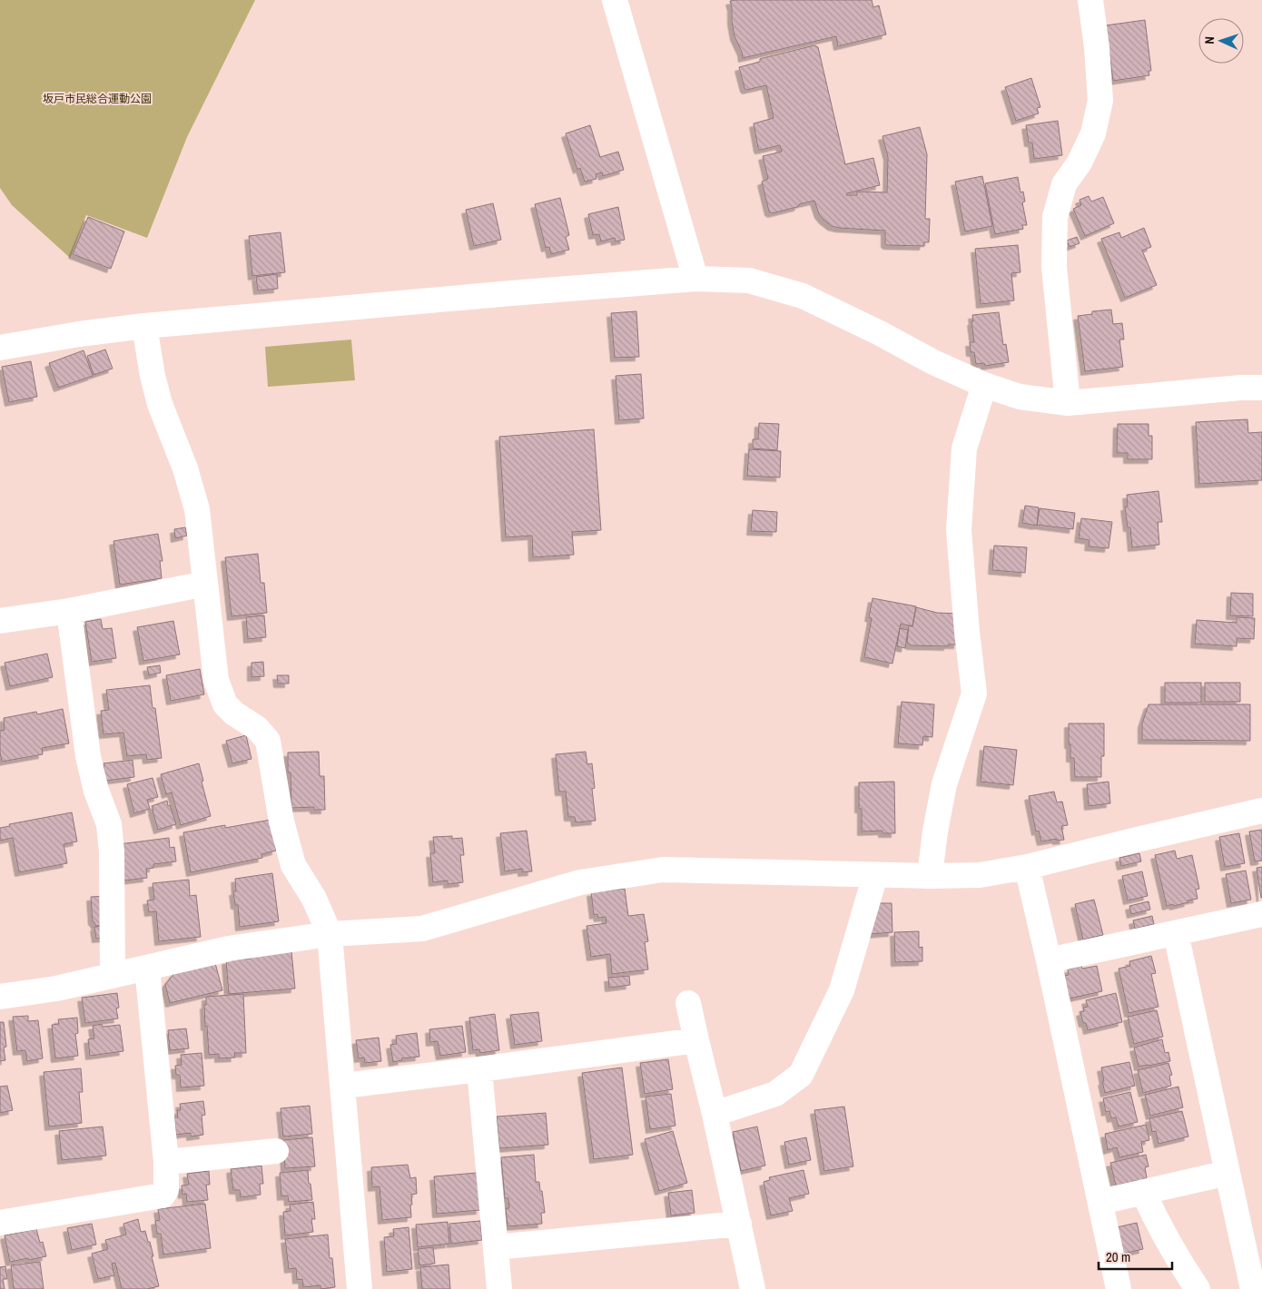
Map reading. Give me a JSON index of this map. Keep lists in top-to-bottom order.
{
  "parks": ["坂戸市民総合運動公園"],
  "scale_bar": "20 m",
  "north": "left"
}
